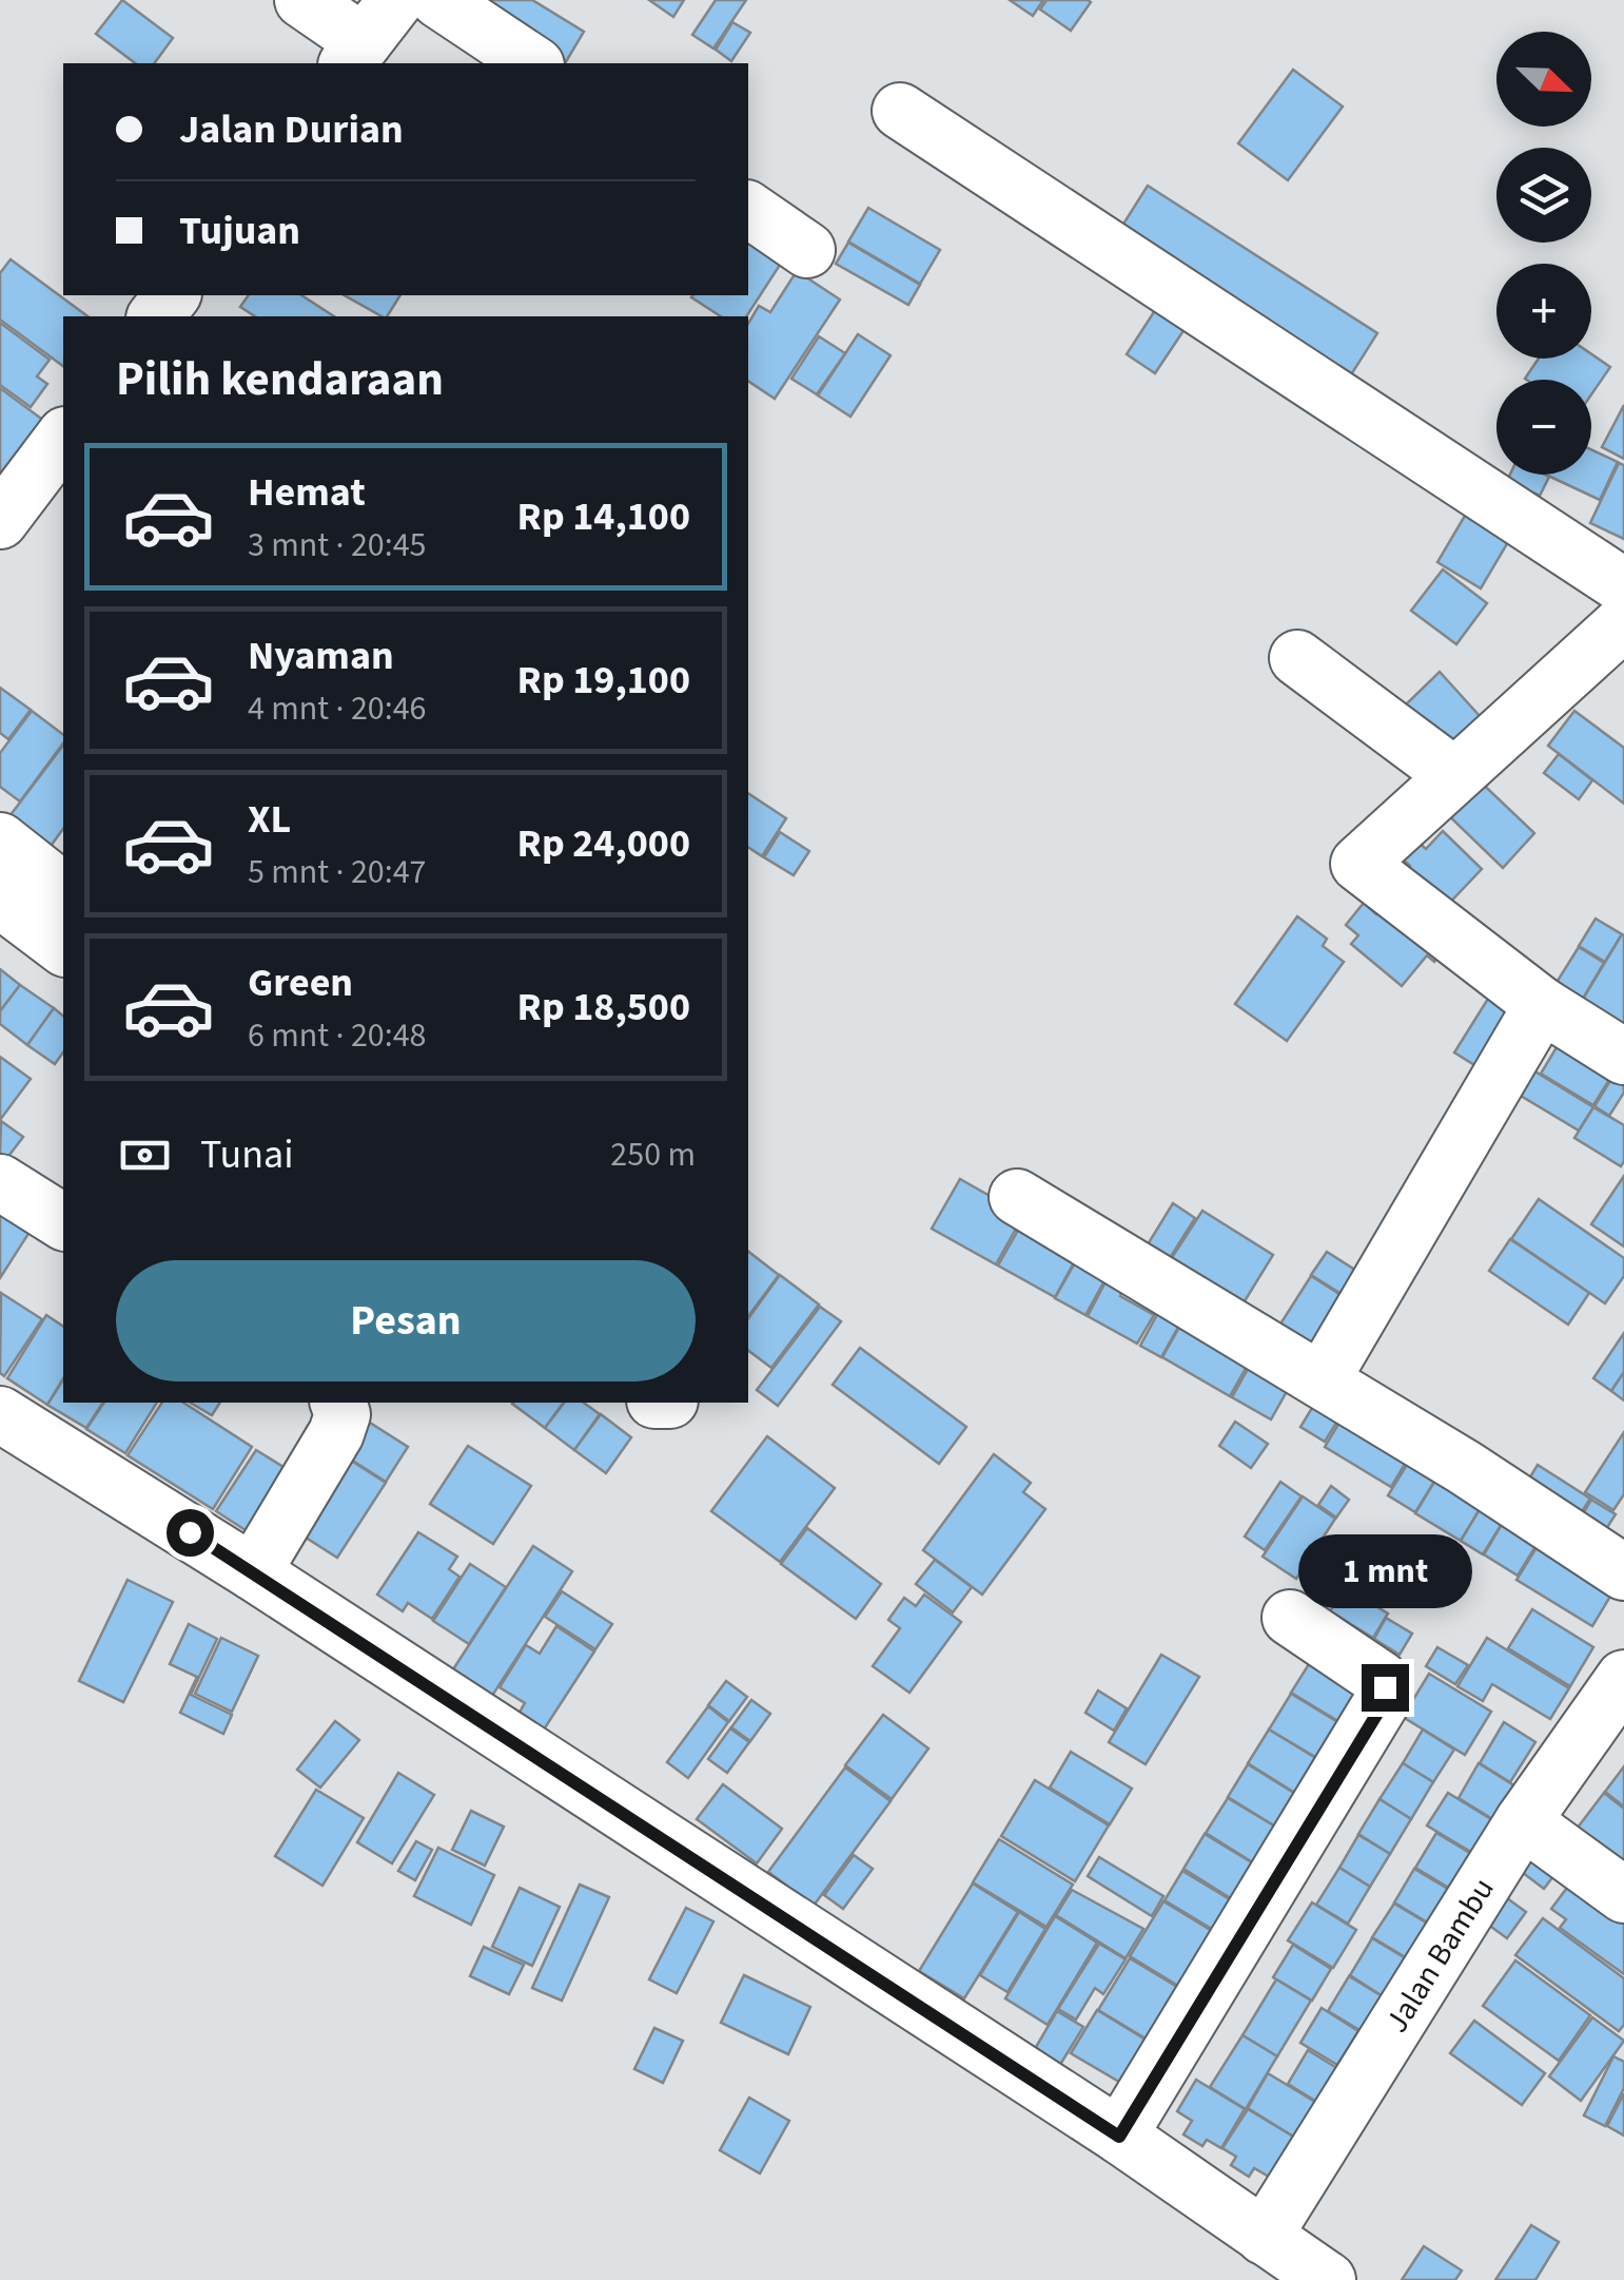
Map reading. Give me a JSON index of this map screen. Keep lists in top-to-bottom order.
{
  "streets": {
    "street": ["Jalan Bambu"]
  },
  "north": "bottom right",
  "page": {
    "map_buttons": ["+", "−"],
    "banner": ["Jalan Durian", "Tujuan"],
    "heading": "Pilih kendaraan",
    "list": [
      {
        "name": "Hemat",
        "note": "3 mnt · 20:45",
        "value": "Rp 14,100"
      },
      {
        "name": "Nyaman",
        "note": "4 mnt · 20:46",
        "value": "Rp 19,100"
      },
      {
        "name": "XL",
        "note": "5 mnt · 20:47",
        "value": "Rp 24,000"
      },
      {
        "name": "Green",
        "note": "6 mnt · 20:48",
        "value": "Rp 18,500"
      }
    ],
    "pay": ["Tunai", "250 m"],
    "buttons": "Pesan",
    "bubble": "1 mnt"
  }
}
